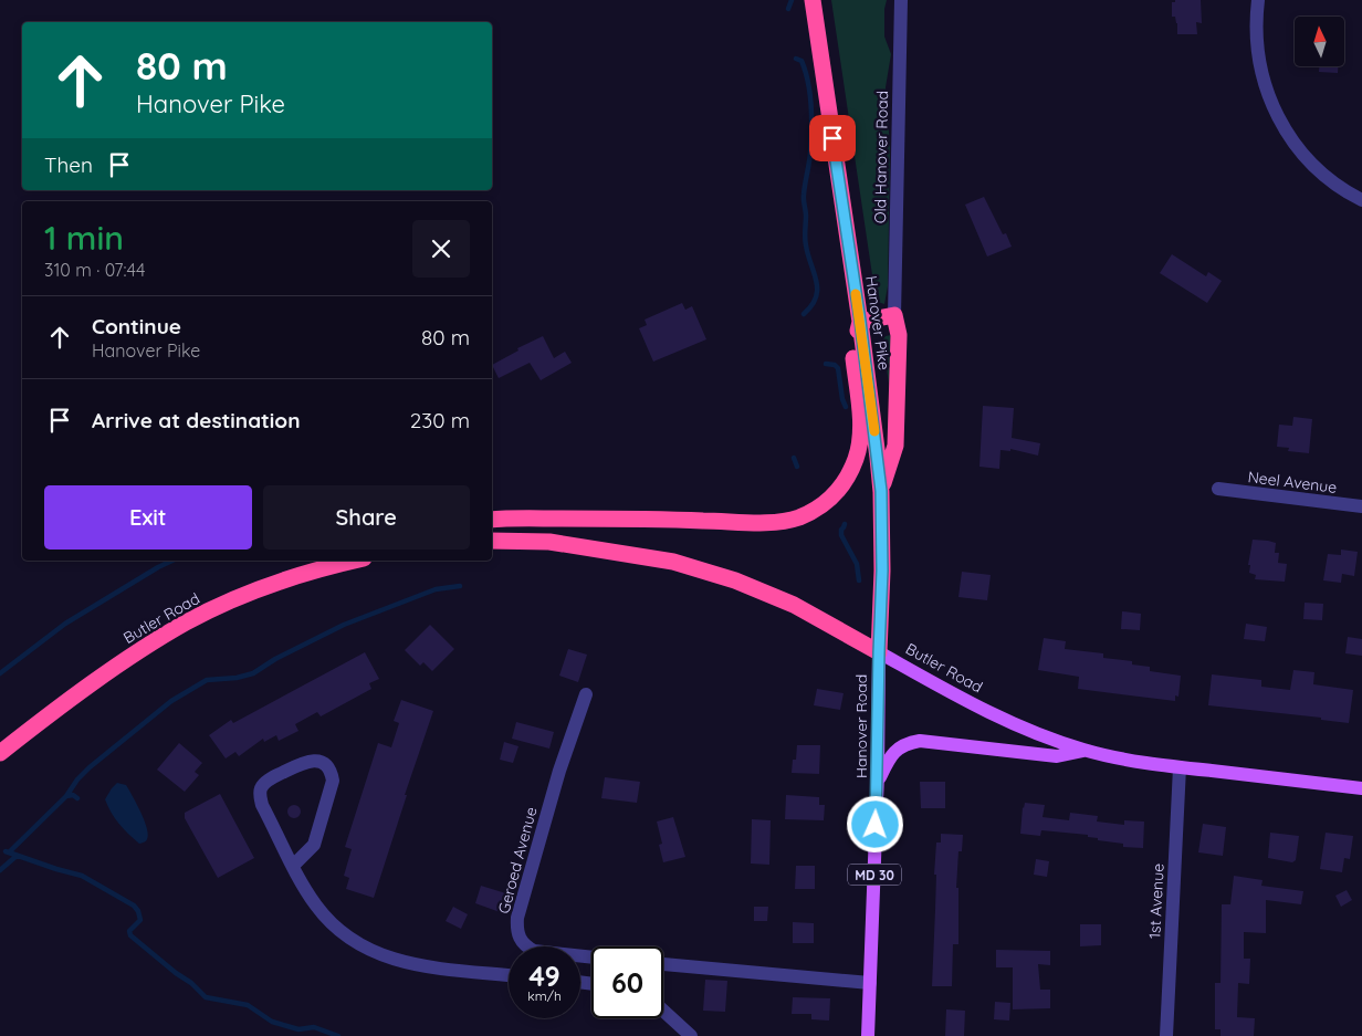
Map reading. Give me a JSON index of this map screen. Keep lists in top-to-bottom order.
{
  "streets": {
    "highway": ["Hanover Pike", "Butler Road", "MD 30"],
    "main road": ["Hanover Road"],
    "street": [
      "Old Hanover Road",
      "Neel Avenue",
      "Geroed Avenue",
      "1st Avenue"
    ]
  },
  "crossings": [
    ["Hanover Pike", "Butler Road"],
    ["Hanover Pike", "Hanover Road"],
    ["Butler Road", "Hanover Road"],
    ["Butler Road", "1st Avenue"],
    ["Hanover Road", "MD 30"]
  ],
  "north": "top",
  "page": {
    "turn": ["80 m", "Hanover Pike"],
    "then": "Then",
    "heading": ["1 min", "310 m · 07:44"],
    "list": [
      {
        "name": "Continue",
        "note": "Hanover Pike",
        "value": "80 m"
      },
      {
        "name": "Arrive at destination",
        "value": "230 m"
      }
    ],
    "buttons": ["Exit", "Share"],
    "speed": "49 km/h",
    "limit": "60"
  }
}
